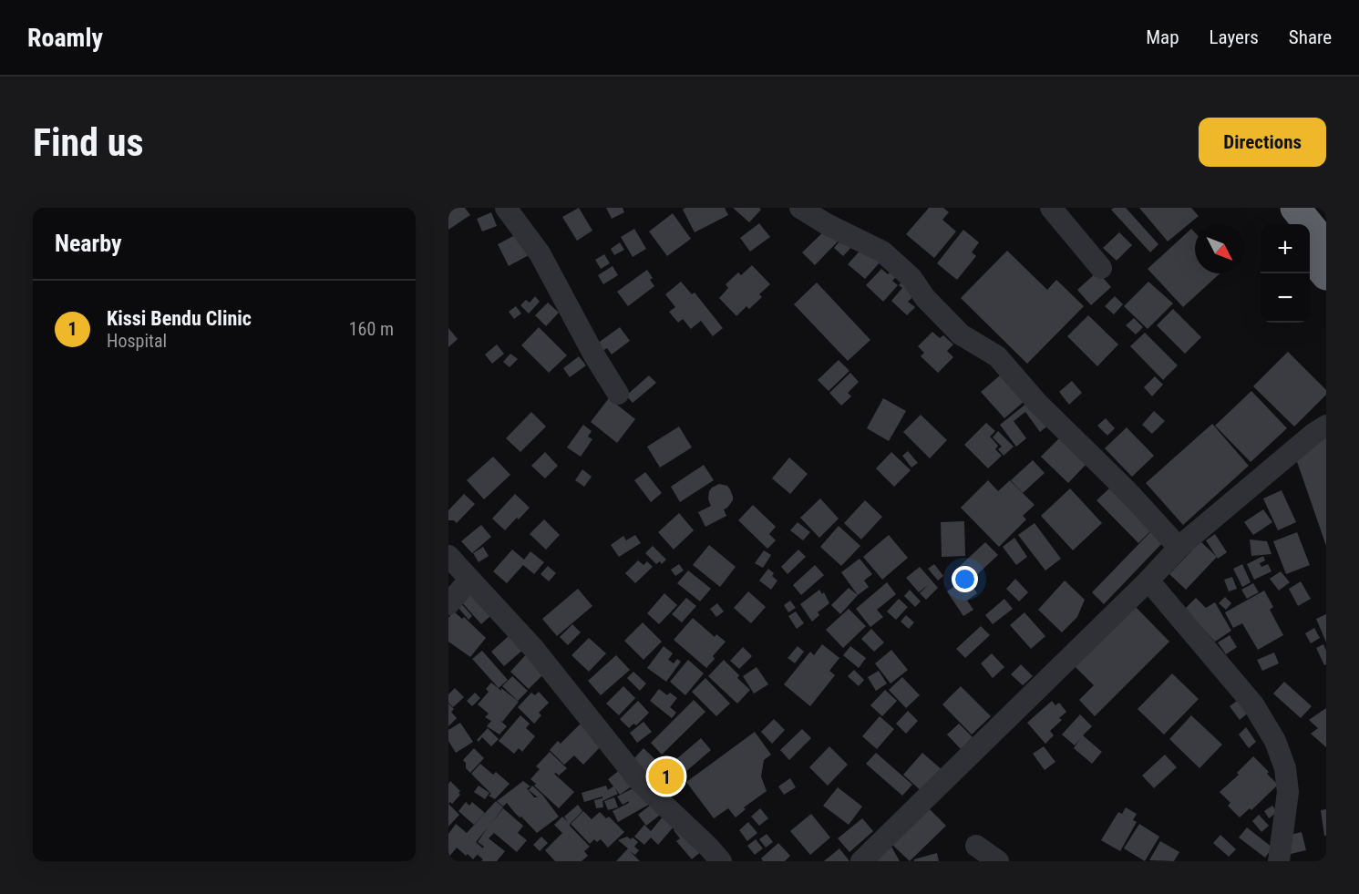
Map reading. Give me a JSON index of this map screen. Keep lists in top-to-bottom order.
{
  "north": "bottom right",
  "page": {
    "header": "Roamly",
    "nav": ["Map", "Layers", "Share"],
    "buttons": "Directions",
    "title": "Find us",
    "heading": "Nearby",
    "map_buttons": ["+", "−"],
    "list": [
      {
        "mark": "1",
        "name": "Kissi Bendu Clinic",
        "note": "Hospital",
        "value": "160 m"
      }
    ],
    "pins": "1"
  }
}
